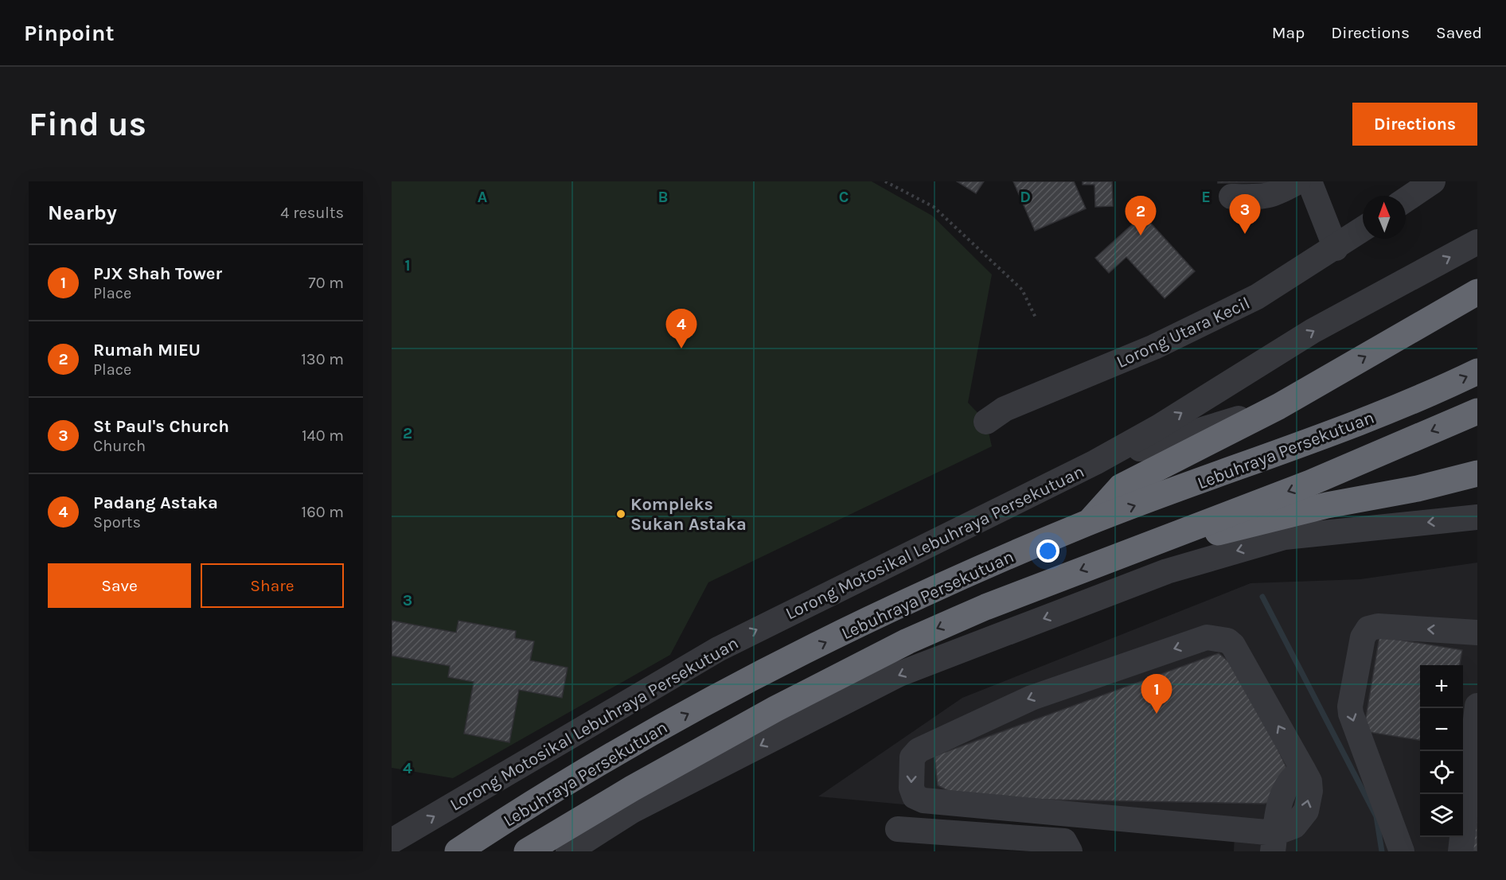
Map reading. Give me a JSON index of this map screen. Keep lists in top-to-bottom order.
{
  "streets": {
    "highway": ["Lebuhraya Persekutuan"],
    "street": ["Lorong Utara Kecil", "Lorong Motosikal Lebuhraya Persekutuan"]
  },
  "places": ["Kompleks Sukan Astaka"],
  "north": "top",
  "page": {
    "header": "Pinpoint",
    "nav": ["Map", "Directions", "Saved"],
    "buttons": [
      "Directions",
      ["Save", "Share"]
    ],
    "title": "Find us",
    "heading": ["Nearby", "4 results"],
    "pins": [
      "3",
      "2",
      "4",
      "1"
    ],
    "list": [
      {
        "mark": "1",
        "name": "PJX Shah Tower",
        "note": "Place",
        "value": "70 m"
      },
      {
        "mark": "2",
        "name": "Rumah MIEU",
        "note": "Place",
        "value": "130 m"
      },
      {
        "mark": "3",
        "name": "St Paul's Church",
        "note": "Church",
        "value": "140 m"
      },
      {
        "mark": "4",
        "name": "Padang Astaka",
        "note": "Sports",
        "value": "160 m"
      }
    ],
    "map_buttons": ["+", "−"]
  },
  "grid": {
    "columns": [
      "A",
      "B",
      "C",
      "D",
      "E"
    ],
    "rows": [
      "1",
      "2",
      "3",
      "4"
    ]
  }
}
